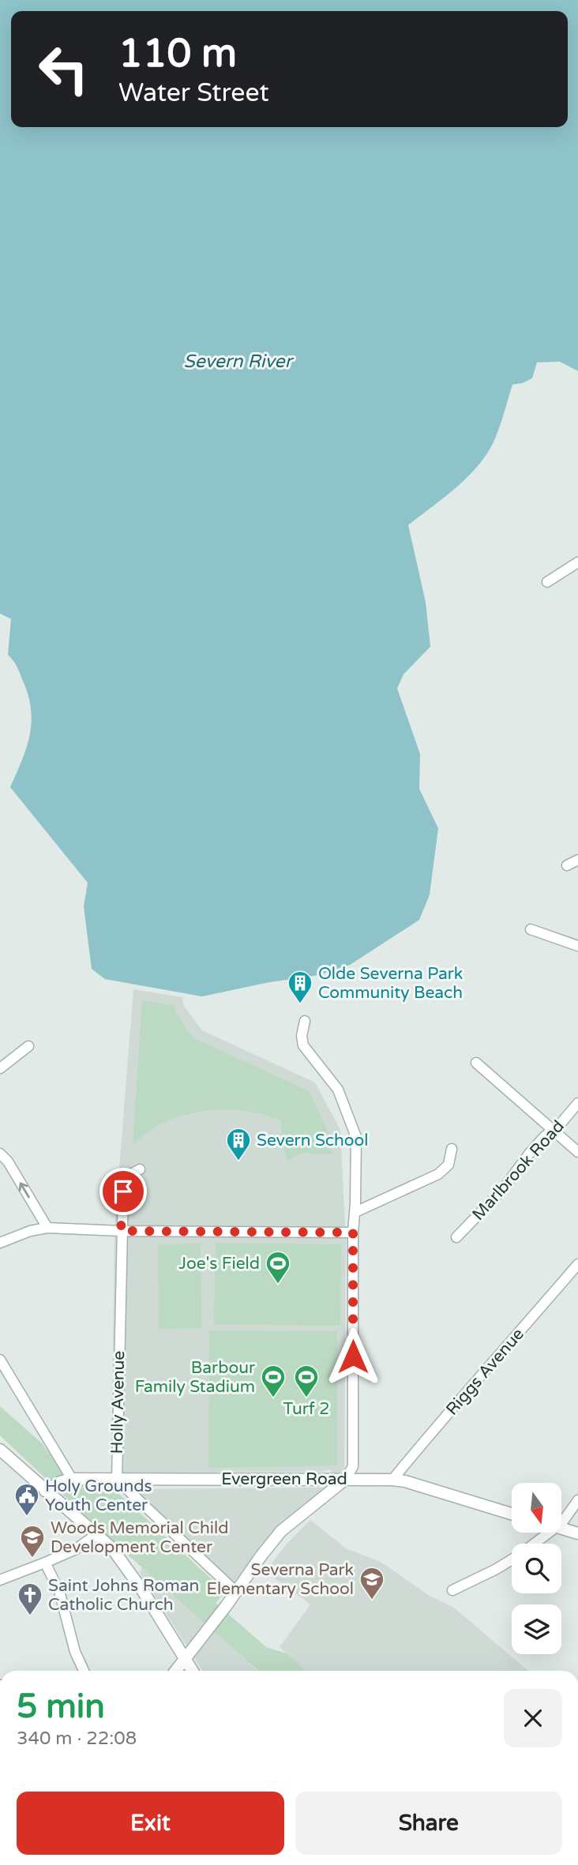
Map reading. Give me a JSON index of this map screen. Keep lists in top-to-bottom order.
{
  "streets": {
    "street": [
      "Marlbrook Road",
      "Riggs Avenue",
      "Holly Avenue",
      "Evergreen Road"
    ]
  },
  "crossings": [
    ["Riggs Avenue", "Evergreen Road"],
    ["Holly Avenue", "Evergreen Road"]
  ],
  "water": ["Severn River"],
  "places": {
    "building": ["Olde Severna Park Community Beach", "Severn School"],
    "sports": ["Joe's Field", "Barbour Family Stadium", "Turf 2"],
    "public building": ["Holy Grounds Youth Center"],
    "school or university": ["Woods Memorial Child Development Center", "Severna Park Elementary School"],
    "church": ["Saint Johns Roman Catholic Church"]
  },
  "north": "bottom",
  "page": {
    "turn": ["110 m", "Water Street"],
    "heading": ["5 min", "340 m · 22:08"],
    "buttons": ["Exit", "Share"]
  }
}
